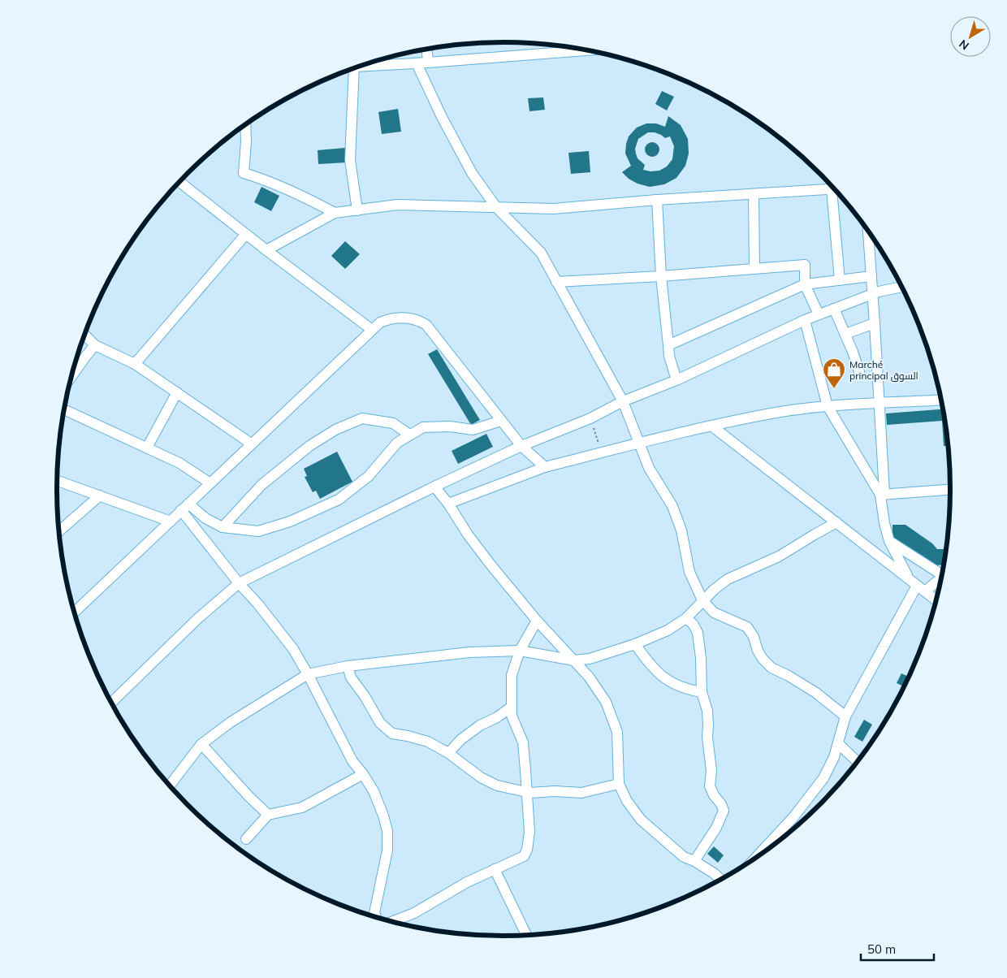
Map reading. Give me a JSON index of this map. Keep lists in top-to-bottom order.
{
  "places": {
    "shop": ["Marché principal السوق"]
  },
  "scale_bar": "50 m",
  "north": "bottom left"
}
